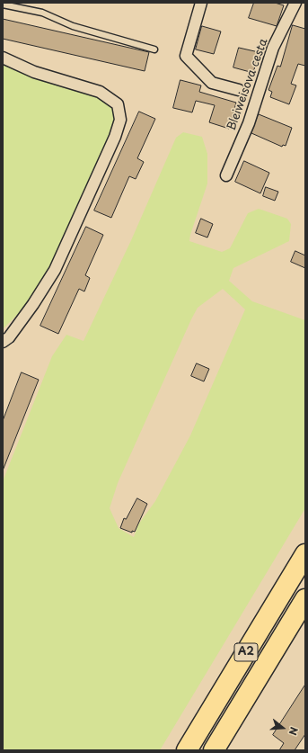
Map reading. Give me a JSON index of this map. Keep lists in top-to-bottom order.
{
  "streets": {
    "highway": ["A2"],
    "street": ["Bleiweisova cesta"]
  },
  "north": "right"
}
